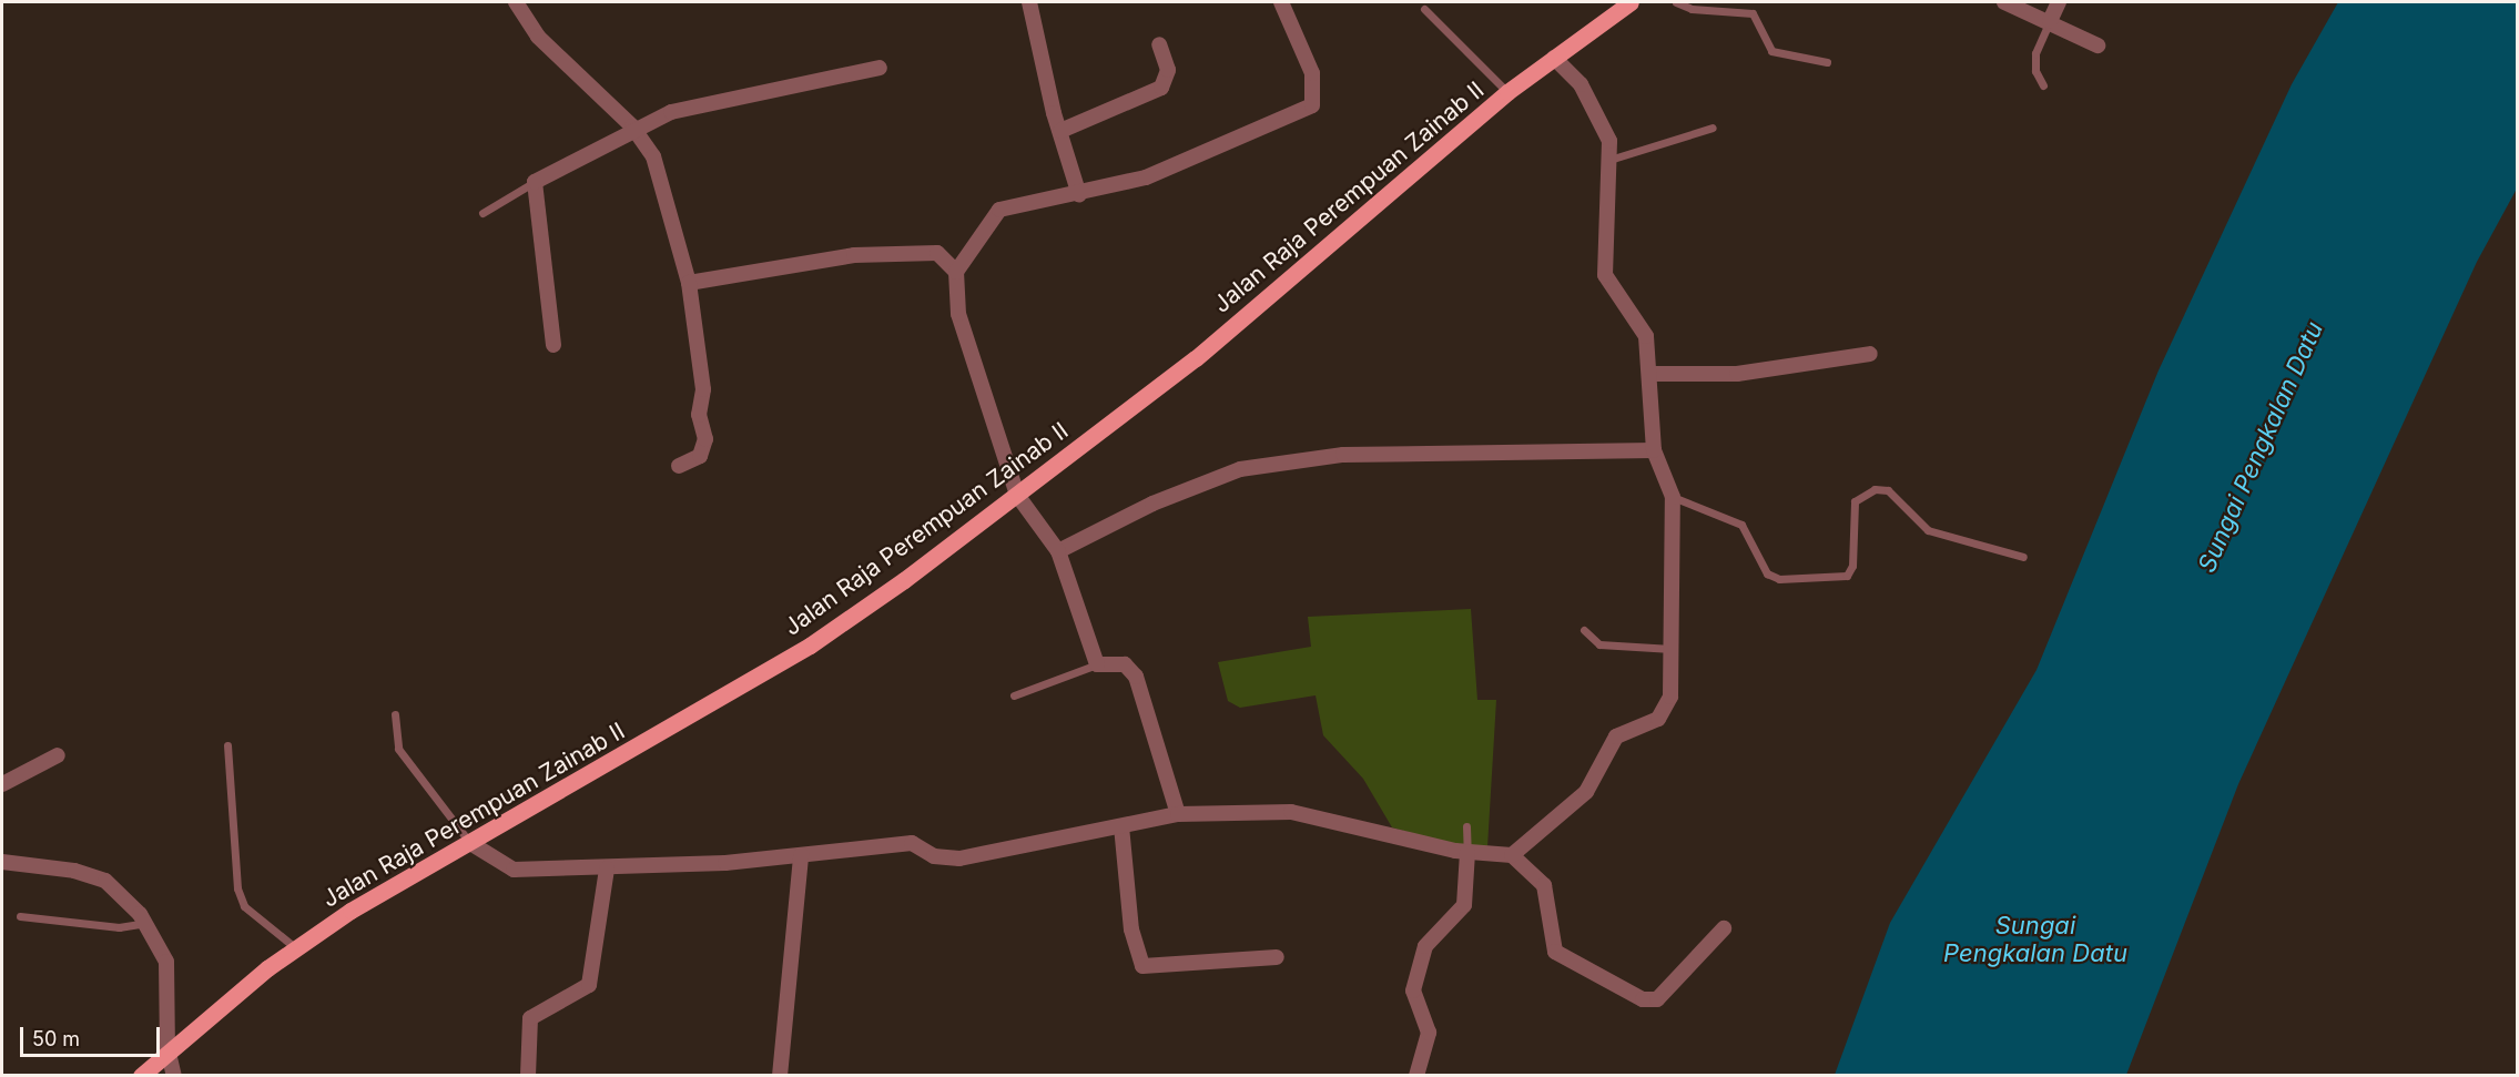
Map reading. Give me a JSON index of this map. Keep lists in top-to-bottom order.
{
  "streets": {
    "main road": ["Jalan Raja Perempuan Zainab II"]
  },
  "water": ["Sungai Pengkalan Datu"],
  "scale_bar": "50 m"
}
